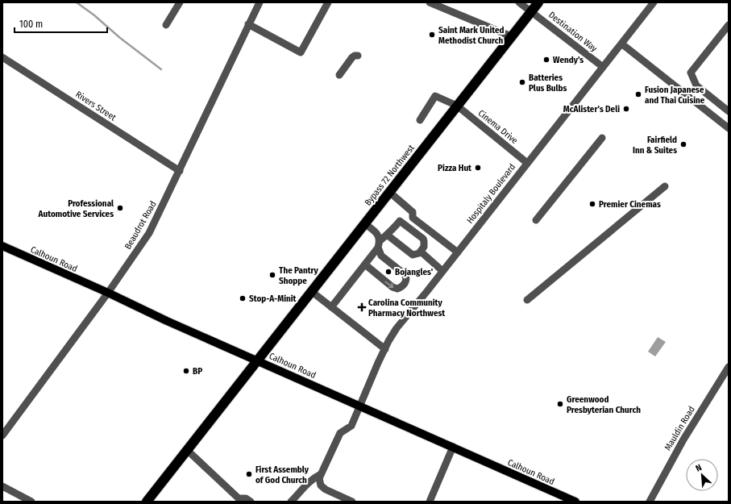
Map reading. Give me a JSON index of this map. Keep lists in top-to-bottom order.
{
  "streets": {
    "highway": ["Bypass 72 Northwest"],
    "main road": ["Calhoun Road"],
    "street": [
      "Destination Way",
      "Rivers Street",
      "Cinema Drive",
      "Hospitaly Boulevard",
      "Beaudrot Road",
      "Mauldin Road"
    ]
  },
  "crossings": [
    ["Destination Way", "Bypass 72 Northwest"],
    ["Destination Way", "Hospitaly Boulevard"],
    ["Rivers Street", "Beaudrot Road"],
    ["Cinema Drive", "Bypass 72 Northwest"],
    ["Cinema Drive", "Hospitaly Boulevard"],
    ["Bypass 72 Northwest", "Calhoun Road"],
    ["Hospitaly Boulevard", "Calhoun Road"],
    ["Beaudrot Road", "Calhoun Road"]
  ],
  "places": {
    "other": [
      "Saint Mark United Methodist Church",
      "Wendy's",
      "Batteries Plus Bulbs",
      "Fusion Japanese and Thai Cuisine",
      "McAlister's Deli",
      "Fairfield Inn & Suites",
      "Pizza Hut",
      "Premier Cinemas",
      "Professional Automotive Services",
      "Bojangles'",
      "The Pantry Shoppe",
      "Stop-A-Minit",
      "BP",
      "Greenwood Presbyterian Church",
      "First Assembly of God Church"
    ],
    "health": ["Carolina Community Pharmacy Northwest"]
  },
  "scale_bar": "100 m",
  "north": "top left"
}
